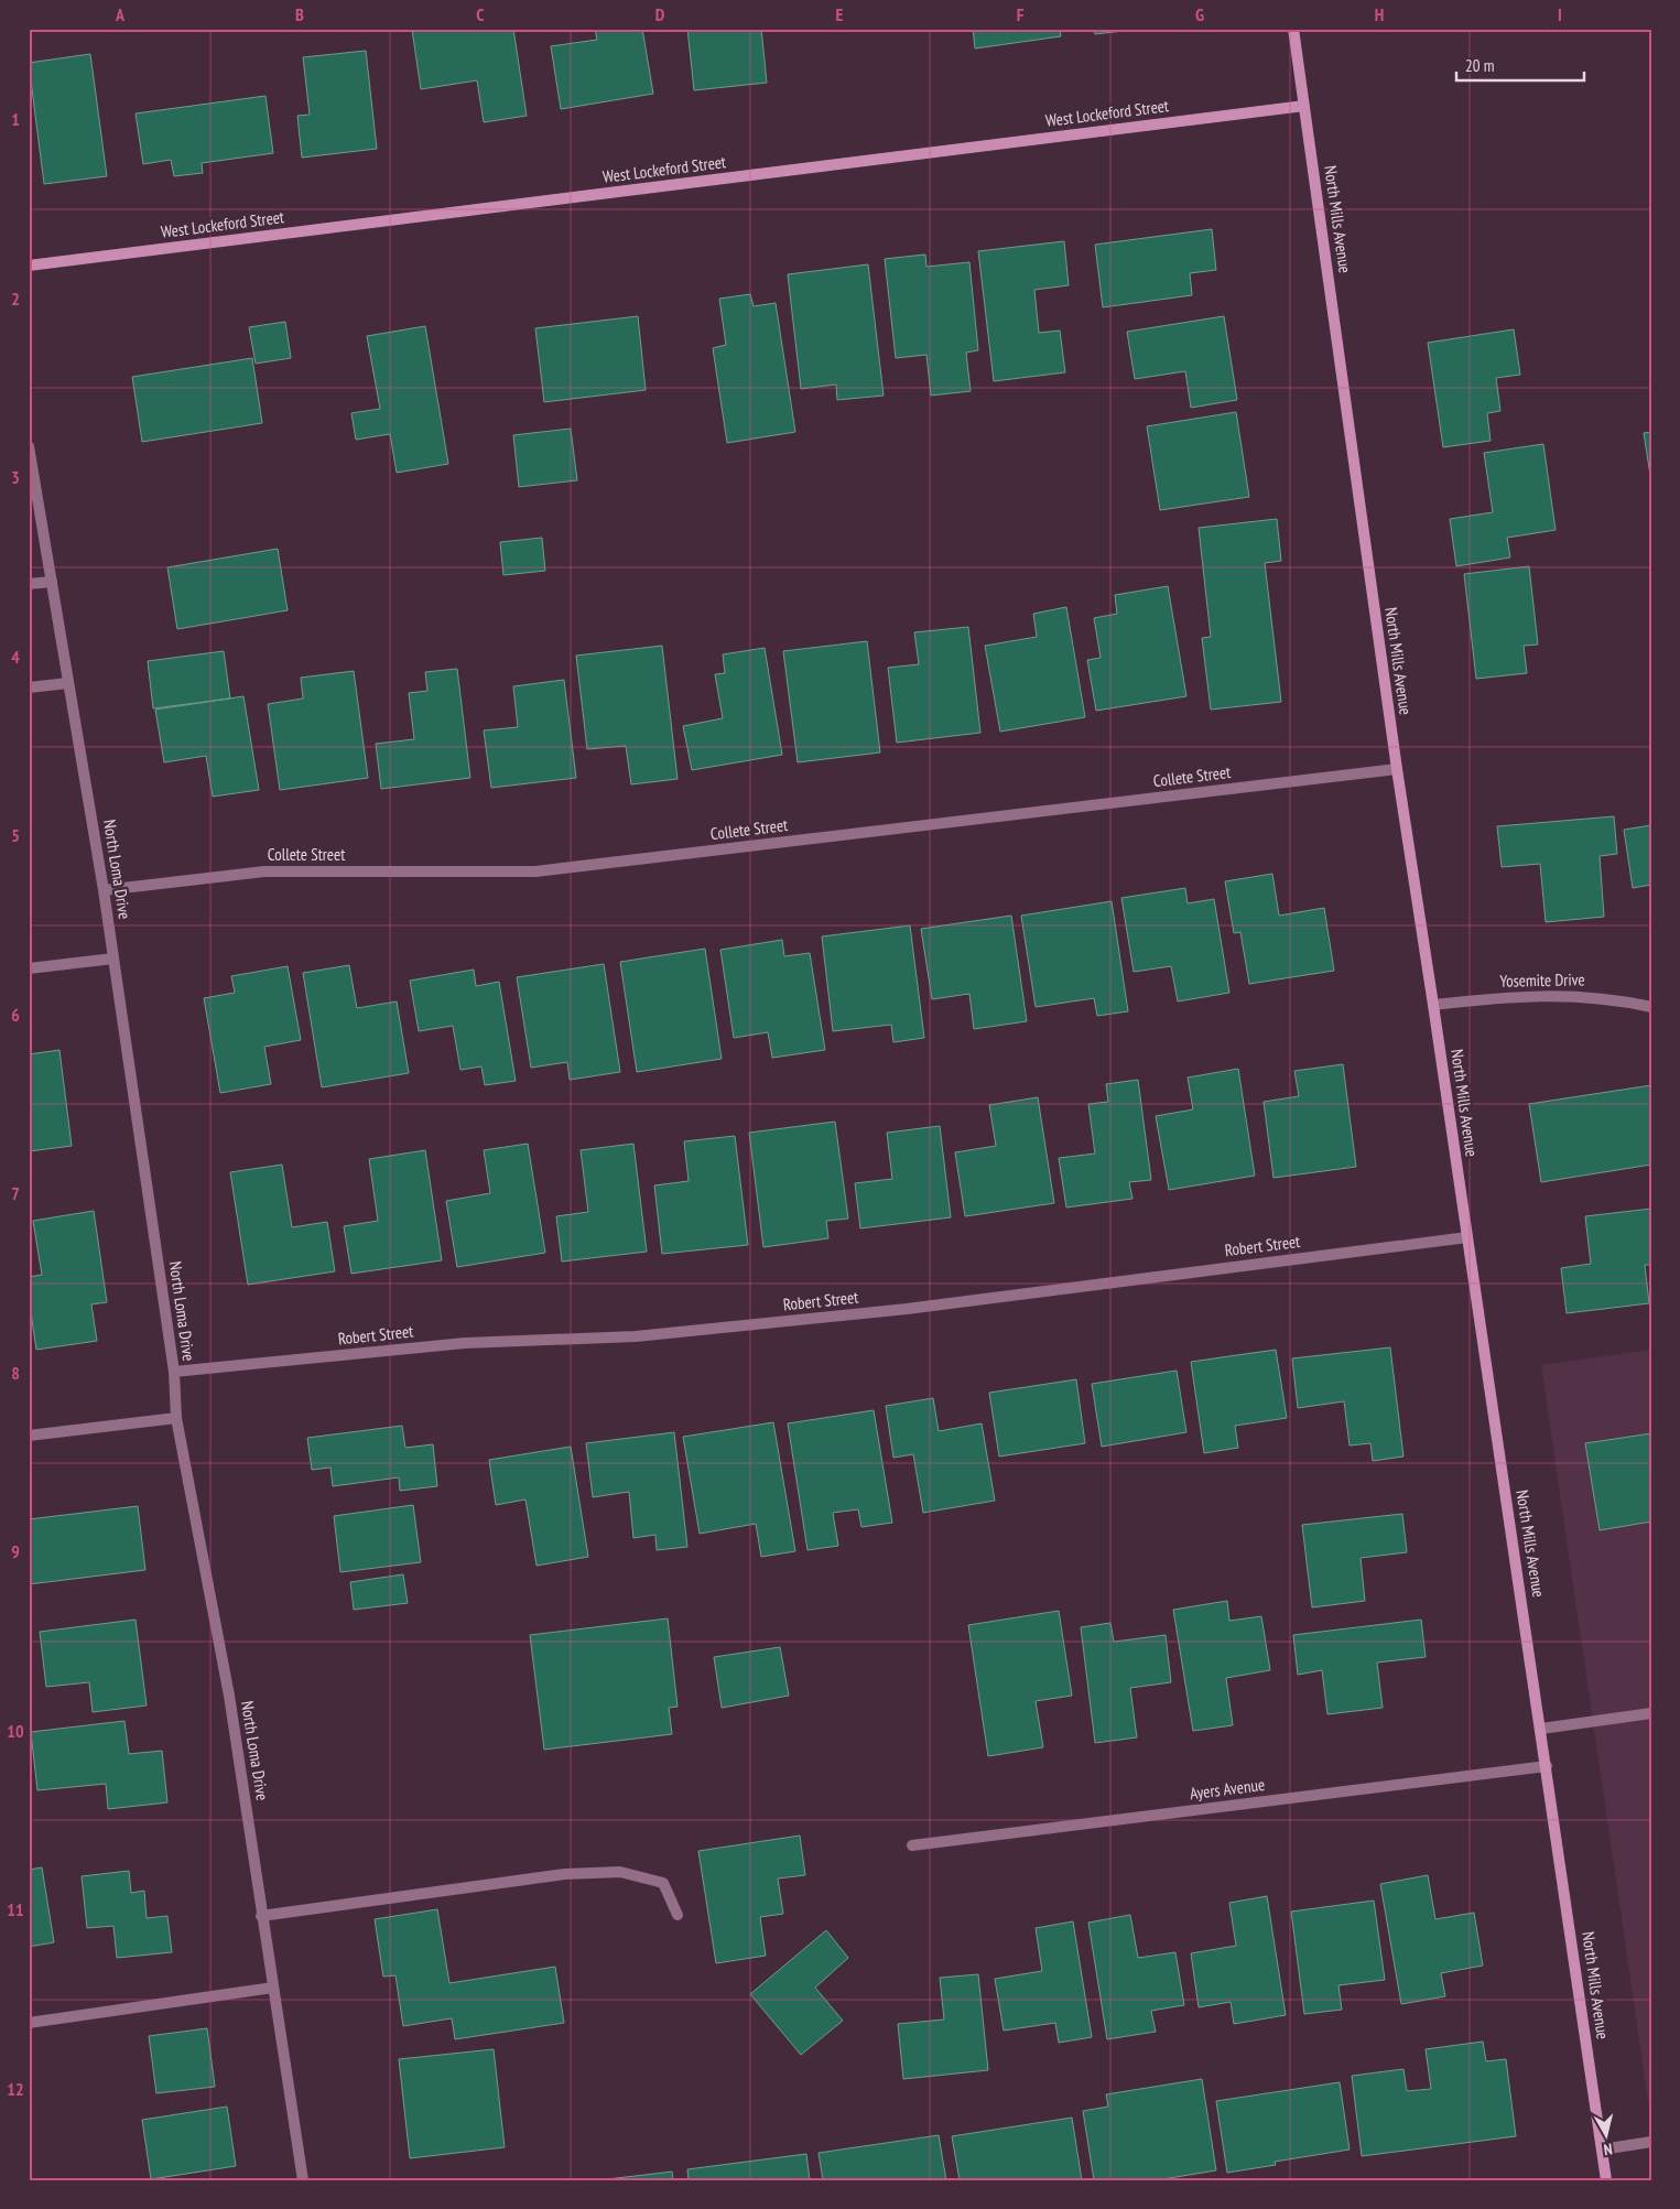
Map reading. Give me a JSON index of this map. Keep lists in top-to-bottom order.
{
  "streets": {
    "street": [
      "West Lockeford Street",
      "North Mills Avenue",
      "Collete Street",
      "North Loma Drive",
      "Yosemite Drive",
      "Robert Street",
      "Ayers Avenue"
    ]
  },
  "crossings": [
    ["West Lockeford Street", "North Mills Avenue"],
    ["North Mills Avenue", "Collete Street"],
    ["North Mills Avenue", "Yosemite Drive"],
    ["North Mills Avenue", "Robert Street"],
    ["North Mills Avenue", "Ayers Avenue"],
    ["Collete Street", "North Loma Drive"],
    ["North Loma Drive", "Robert Street"]
  ],
  "scale_bar": "20 m",
  "north": "bottom",
  "grid": {
    "columns": [
      "A",
      "B",
      "C",
      "D",
      "E",
      "F",
      "G",
      "H",
      "I"
    ],
    "rows": [
      "1",
      "2",
      "3",
      "4",
      "5",
      "6",
      "7",
      "8",
      "9",
      "10",
      "11",
      "12"
    ]
  }
}
